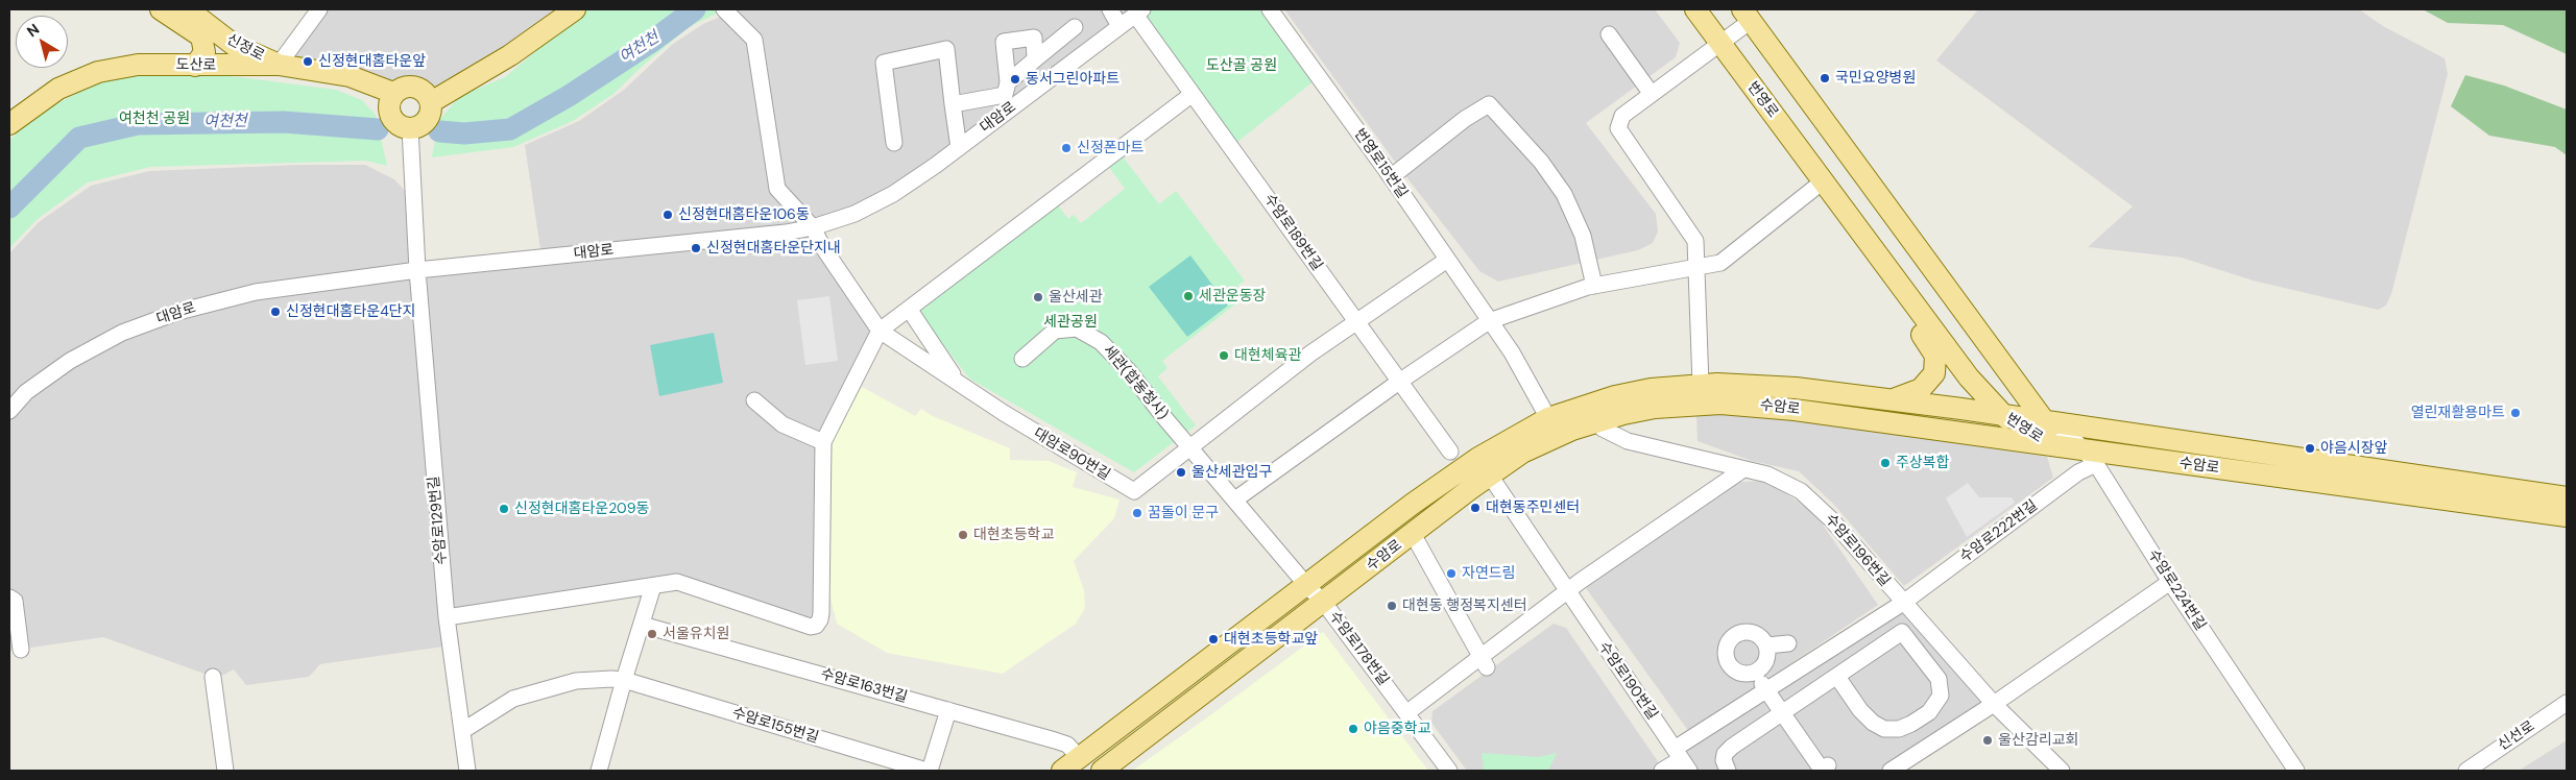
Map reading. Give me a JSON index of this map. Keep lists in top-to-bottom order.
{
  "streets": {
    "main road": [
      "신정로",
      "도산로",
      "번영로",
      "수암로"
    ],
    "street": [
      "대암로",
      "번영로15번길",
      "수암로189번길",
      "세관(합동청사)",
      "대암로90번길",
      "수암로129번길",
      "수암로222번길",
      "수암로196번길",
      "수암로224번길",
      "수암로178번길",
      "수암로190번길",
      "수암로163번길",
      "수암로155번길",
      "신선로"
    ]
  },
  "crossings": [
    ["신정로", "도산로"],
    ["도산로", "수암로129번길"],
    ["번영로", "수암로"],
    ["번영로", "수암로224번길"],
    ["대암로", "수암로189번길"],
    ["대암로", "대암로90번길"],
    ["대암로", "수암로129번길"],
    ["번영로15번길", "수암로"],
    ["번영로15번길", "대암로90번길"],
    ["수암로189번길", "대암로90번길"],
    ["세관(합동청사)", "대암로90번길"],
    ["수암로", "수암로222번길"],
    ["수암로", "수암로196번길"],
    ["수암로", "수암로224번길"],
    ["수암로", "수암로178번길"],
    ["수암로", "수암로190번길"],
    ["수암로", "수암로163번길"],
    ["수암로129번길", "수암로155번길"],
    ["수암로222번길", "수암로196번길"],
    ["수암로222번길", "수암로224번길"],
    ["수암로222번길", "수암로190번길"],
    ["수암로163번길", "수암로155번길"]
  ],
  "water": ["여천천"],
  "parks": ["도산골 공원", "여천천 공원", "세관공원"],
  "places": [
    "신정현대홈타운앞",
    "국민요양병원",
    "동서그린아파트",
    "신정폰마트",
    "신정현대홈타운106동",
    "신정현대홈타운단지내",
    "세관운동장",
    "울산세관",
    "신정현대홈타운4단지",
    "대현체육관",
    "열린재활용마트",
    "야음시장앞",
    "주상복합",
    "울산세관입구",
    "대현동주민센터",
    "신정현대홈타운209동",
    "꿈돌이 문구",
    "대현초등학교",
    "자연드림",
    "대현동 행정복지센터",
    "서울유치원",
    "대현초등학교앞",
    "야음중학교",
    "울산감리교회"
  ],
  "north": "top left"
}
